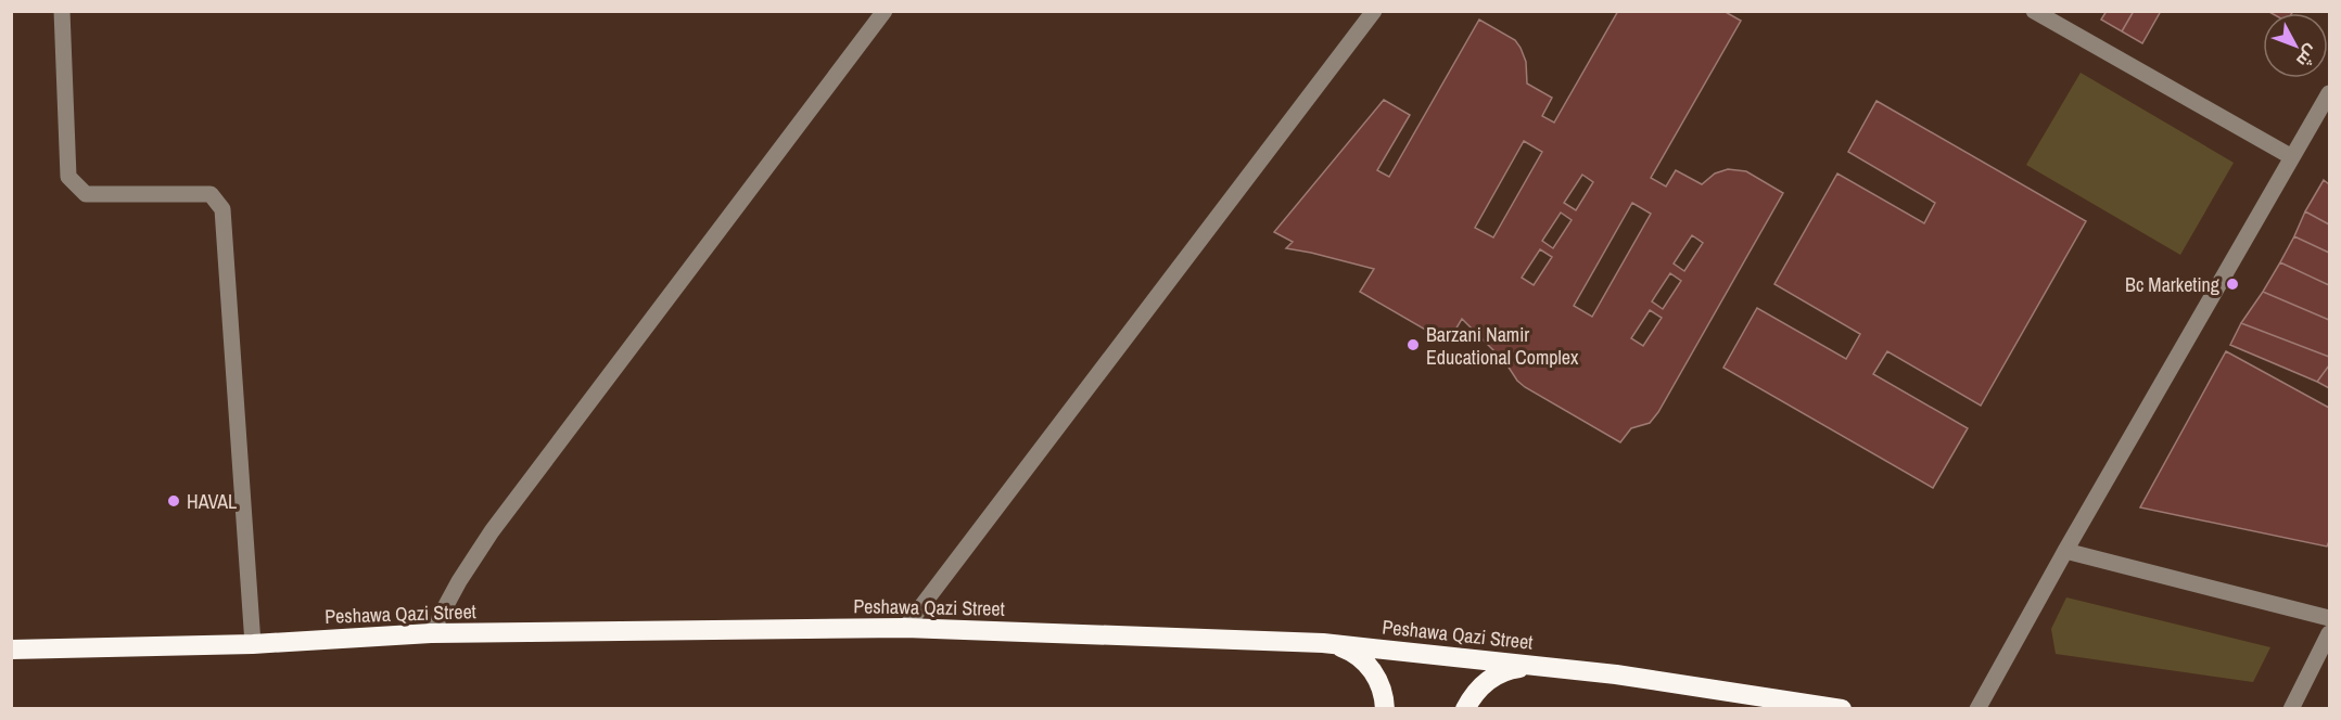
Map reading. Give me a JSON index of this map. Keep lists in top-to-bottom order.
{
  "streets": {
    "highway": ["Peshawa Qazi Street"]
  },
  "places": ["Bc Marketing", "Barzani Namir Educational Complex", "HAVAL"],
  "north": "bottom right"
}
